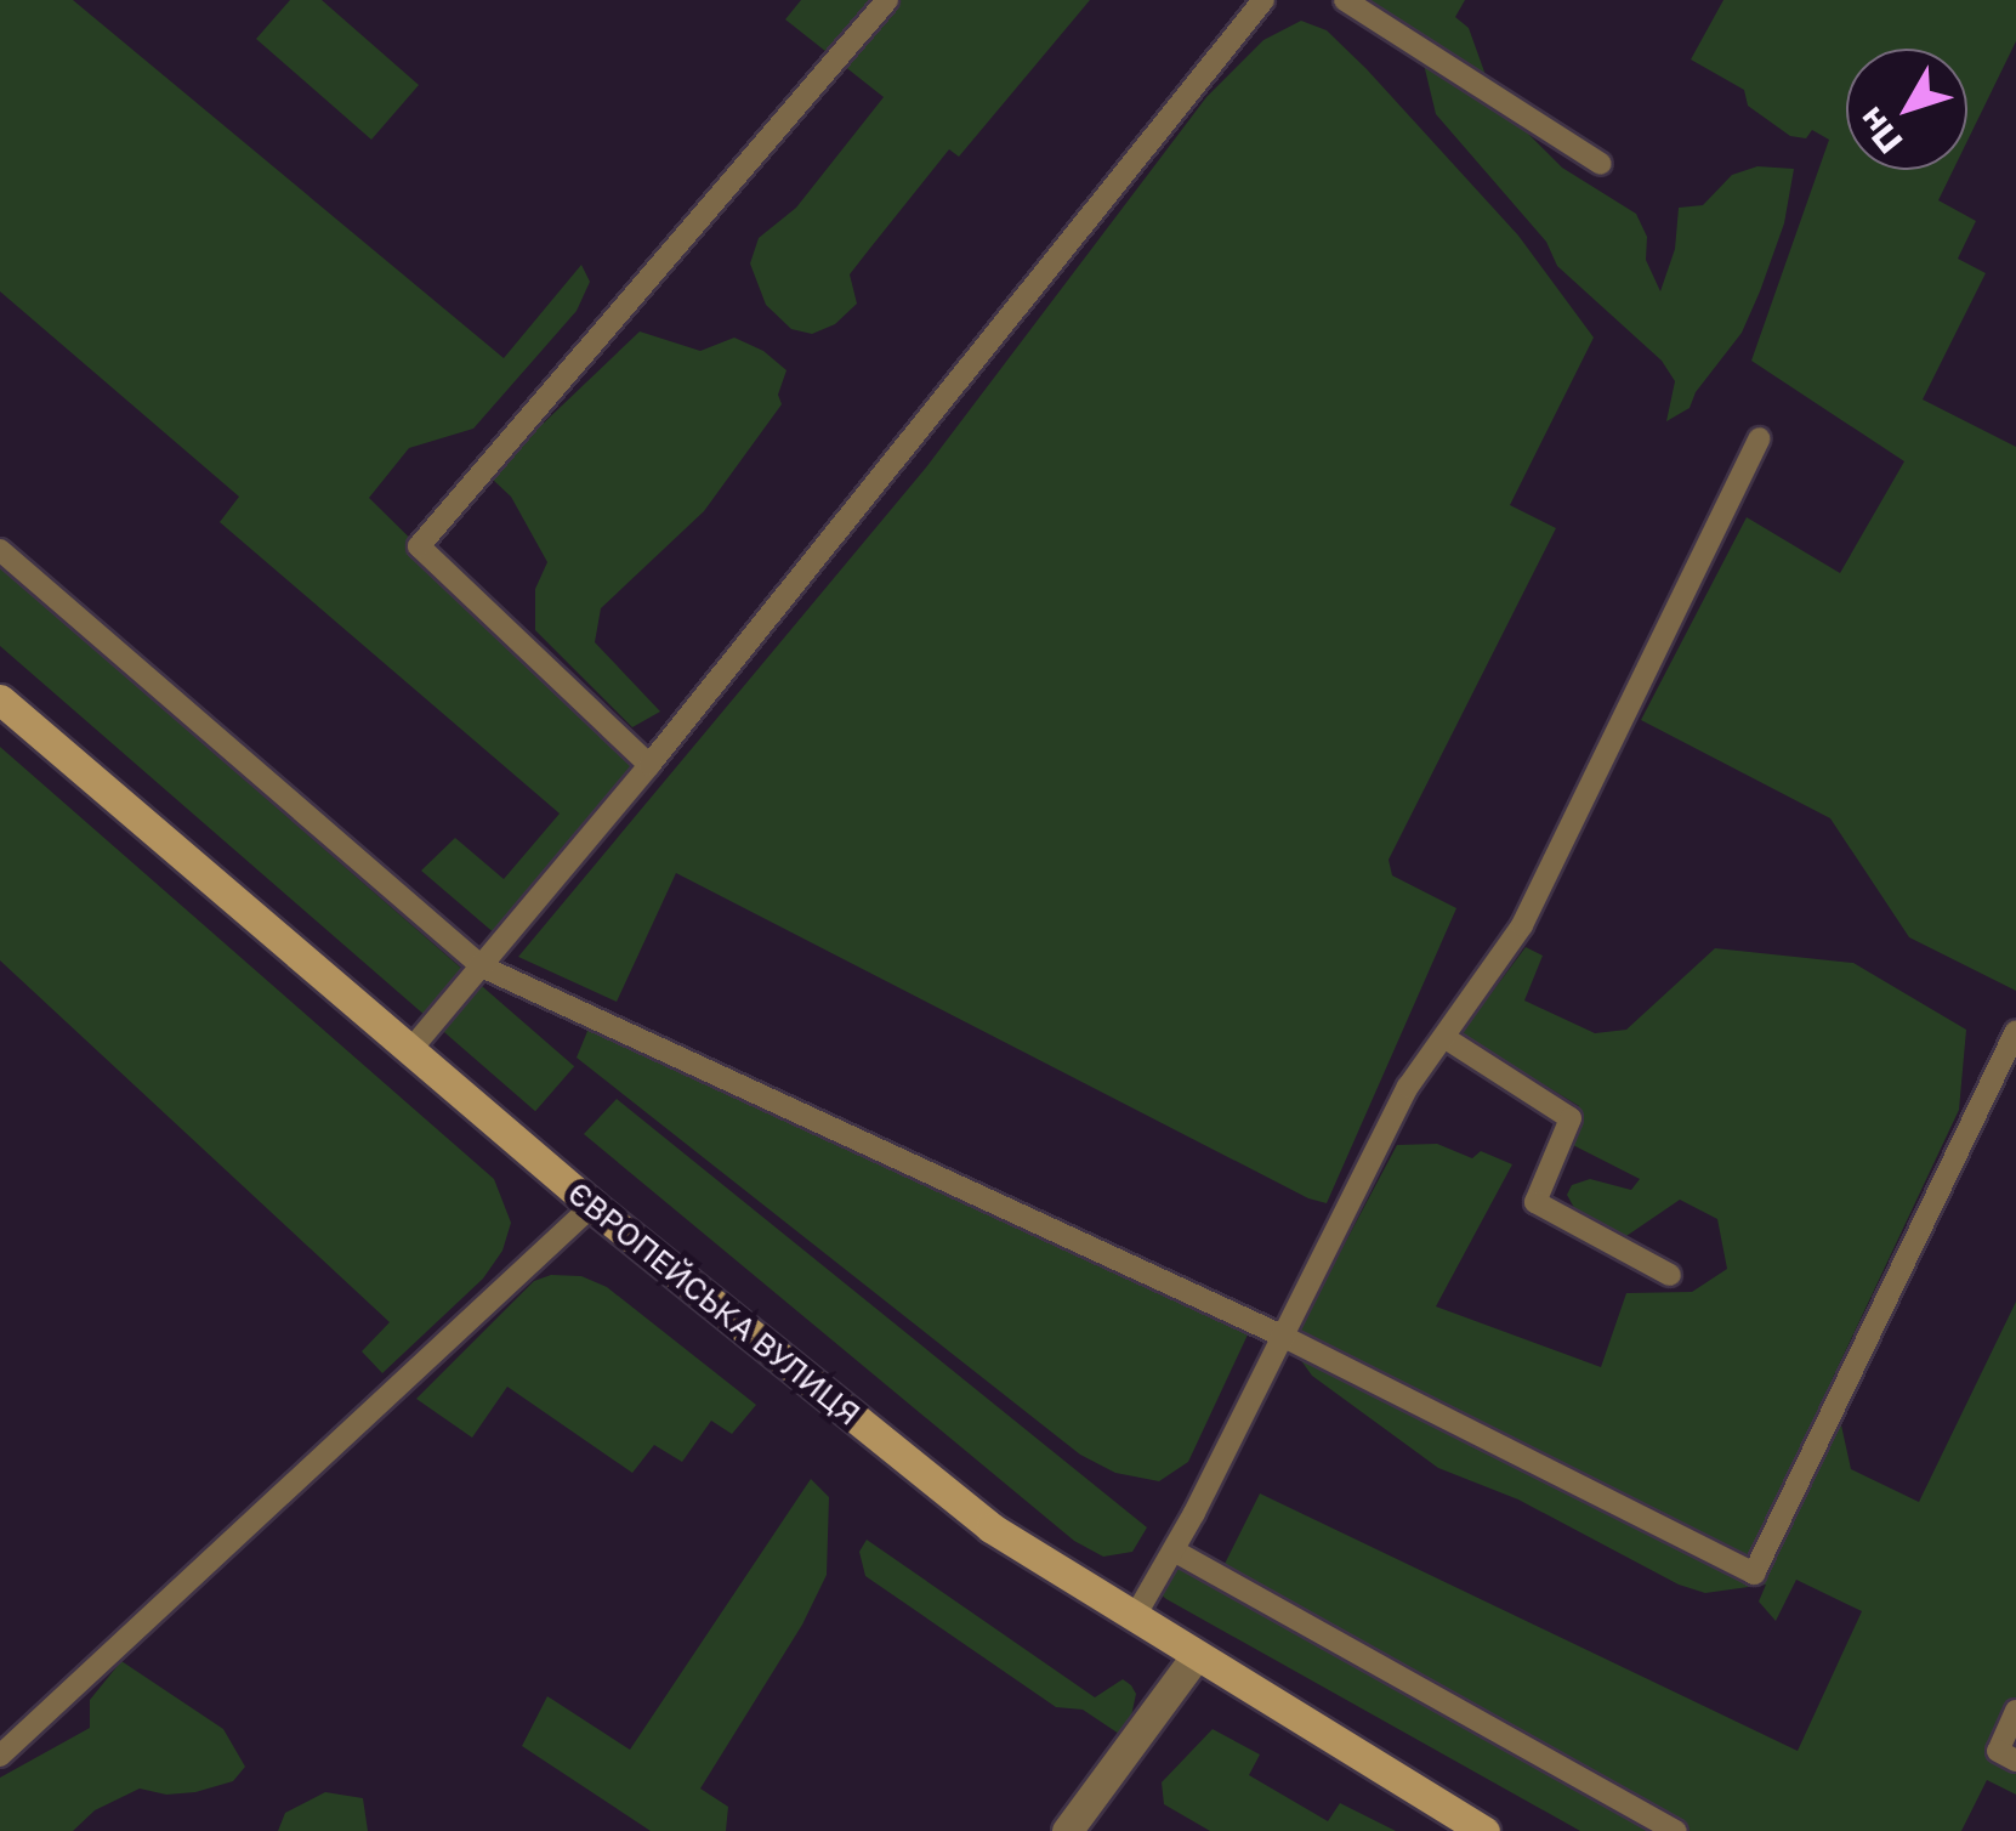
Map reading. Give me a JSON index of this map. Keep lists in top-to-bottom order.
{
  "streets": {
    "main road": ["ЄВРОПЕЙСЬКА ВУЛИЦЯ"]
  },
  "north": "bottom left"
}
